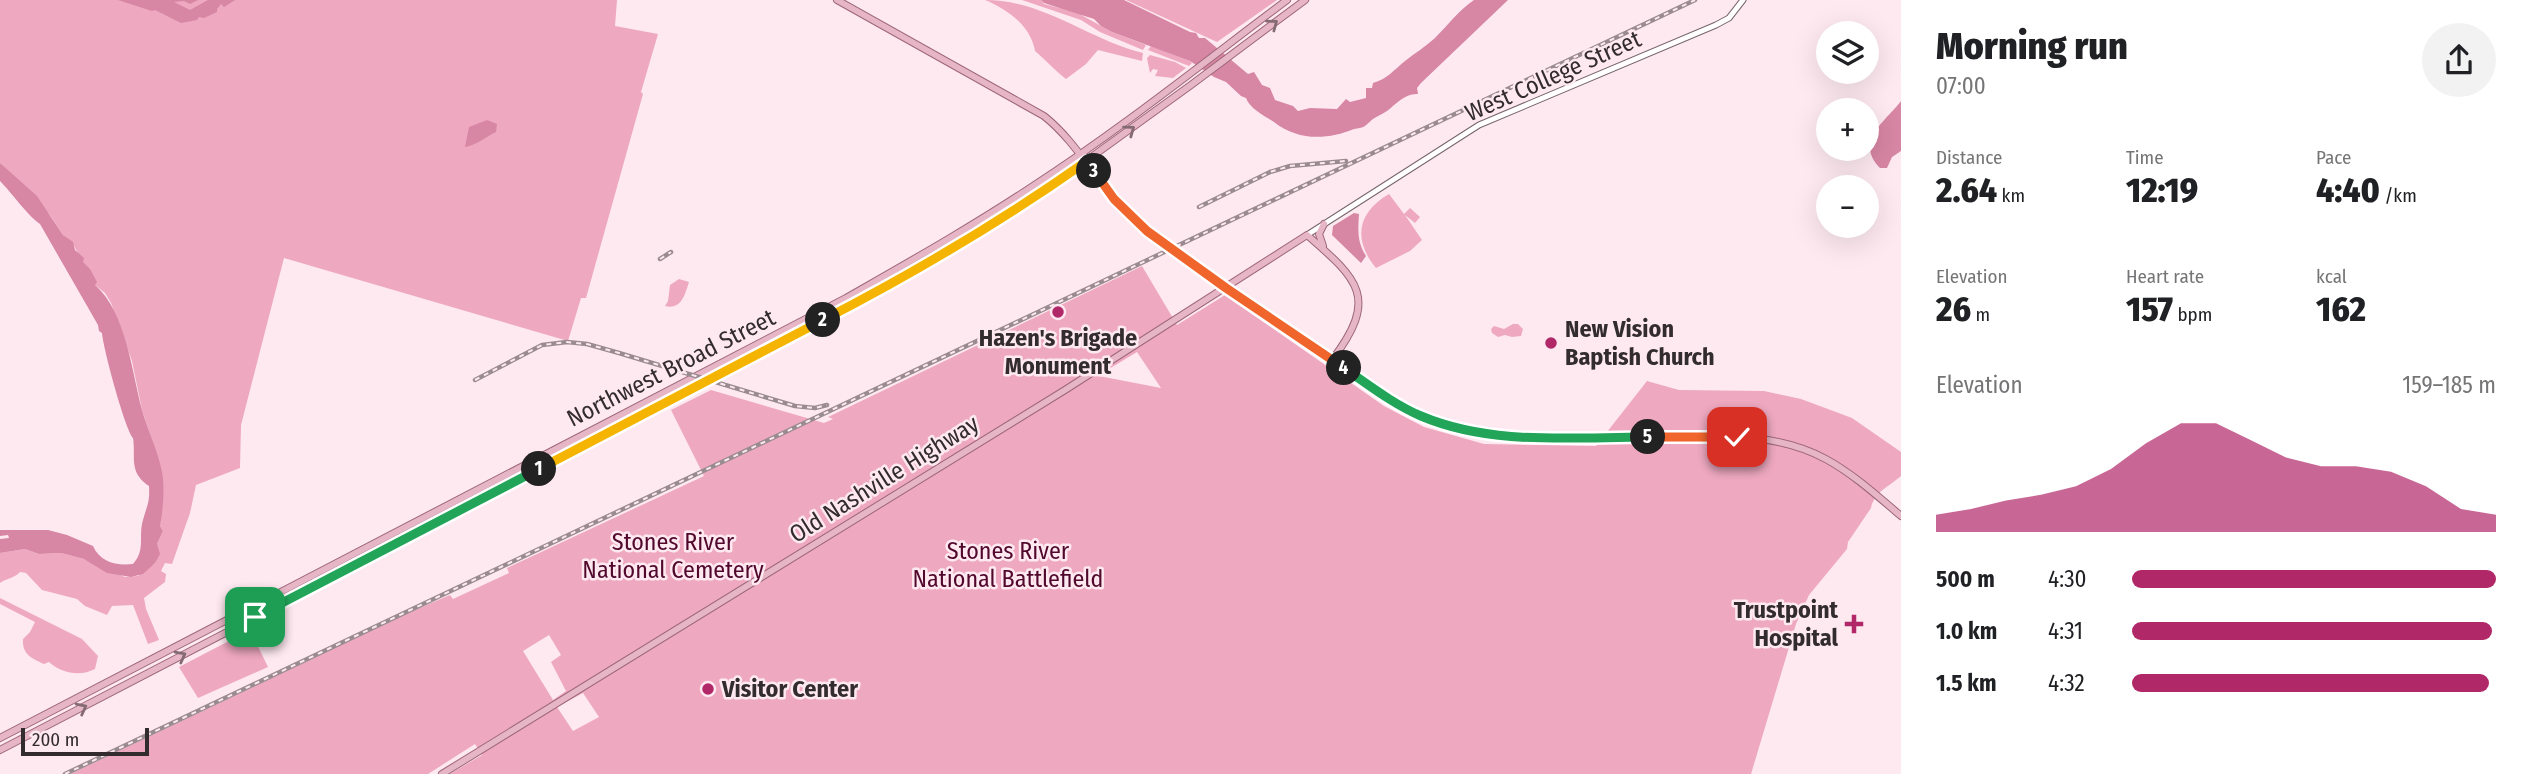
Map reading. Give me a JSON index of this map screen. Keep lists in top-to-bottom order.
{
  "streets": {
    "main road": ["Northwest Broad Street", "Old Nashville Highway"],
    "street": ["West College Street"]
  },
  "crossings": [
    ["West College Street", "Old Nashville Highway"]
  ],
  "parks": ["Stones River National Cemetery", "Stones River National Battlefield"],
  "places": {
    "other": ["Hazen's Brigade Monument", "New Vision Baptish Church", "Visitor Center"],
    "health": ["Trustpoint Hospital"]
  },
  "scale_bar": "200 m",
  "page": {
    "heading": ["Morning run", "07:00"],
    "map_buttons": ["+", "−"],
    "stats": [
      ["Distance", "2.64 km"],
      ["Time", "12:19"],
      ["Pace", "4:40 /km"],
      ["Elevation", "26 m"],
      ["Heart rate", "157 bpm"],
      ["kcal", "162"]
    ],
    "pins": [
      "3",
      "2",
      "4",
      "5",
      "1"
    ],
    "chart": ["Elevation", "159–185 m"],
    "list": [
      {
        "name": "500 m",
        "note": "4:30"
      },
      {
        "name": "1.0 km",
        "note": "4:31"
      },
      {
        "name": "1.5 km",
        "note": "4:32"
      }
    ],
    "scale": "200 m"
  }
}
